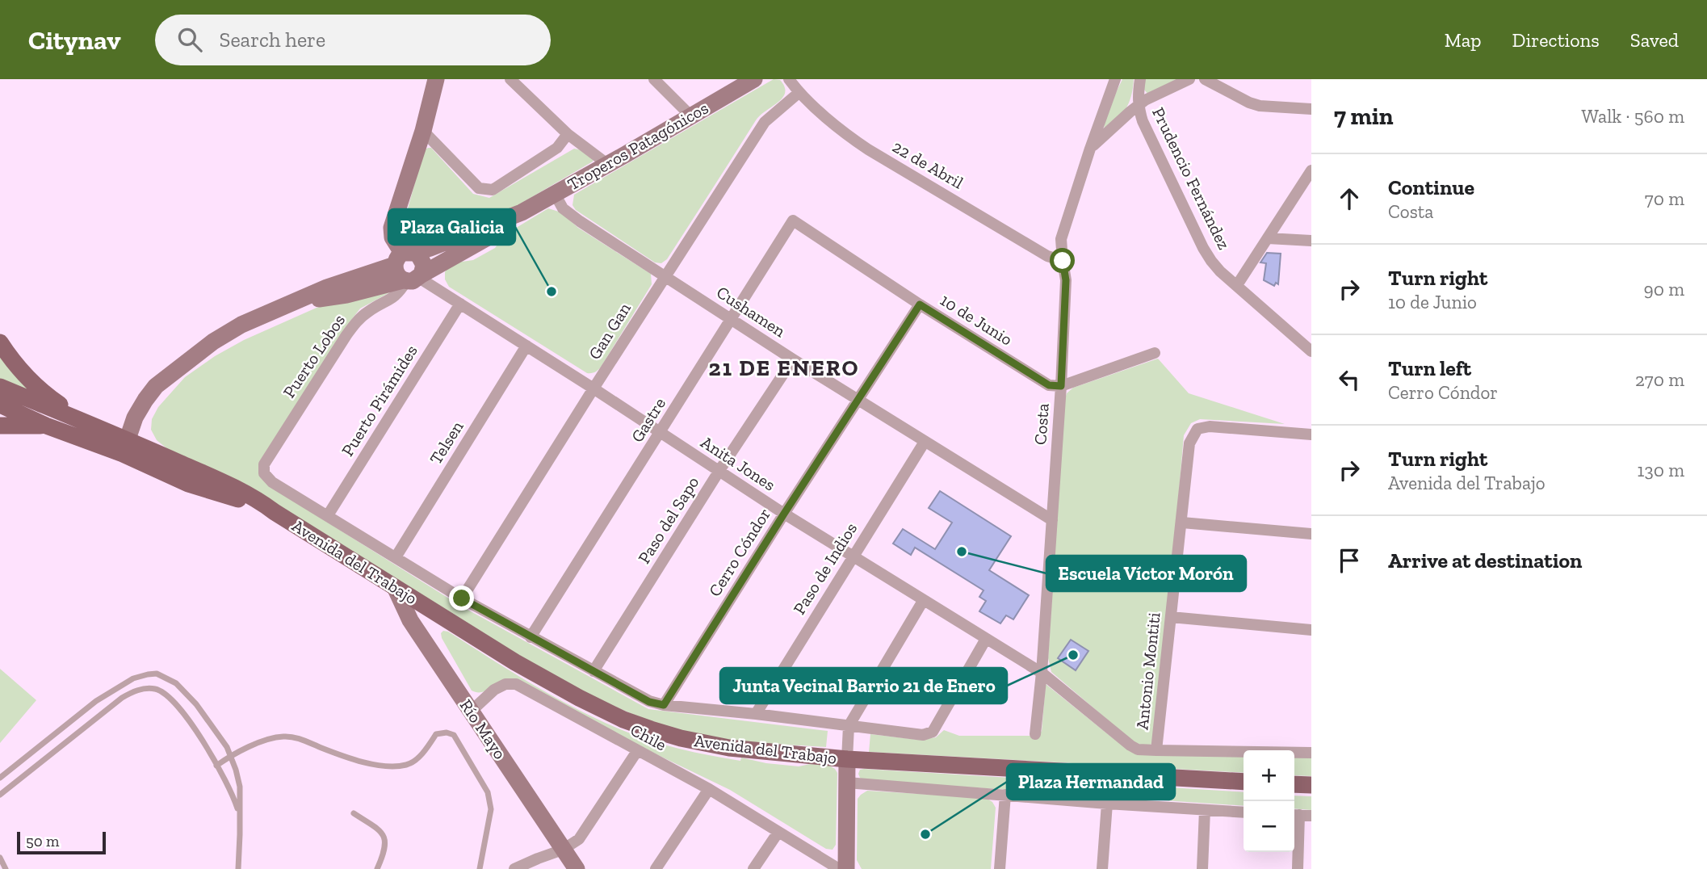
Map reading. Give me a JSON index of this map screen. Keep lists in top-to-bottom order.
{
  "streets": {
    "main road": ["Troperos Patagónicos", "Avenida del Trabajo", "Río Mayo"],
    "street": [
      "22 de Abril",
      "Prudencio Fernández",
      "Cushamen",
      "10 de Junio",
      "Gan Gan",
      "Puerto Lobos",
      "Puerto Pirámides",
      "Gastre",
      "Costa",
      "Telsen",
      "Anita Jones",
      "Paso del Sapo",
      "Cerro Cóndor",
      "Paso de Indios",
      "Antonio Montiti",
      "Chile"
    ]
  },
  "crossings": [
    ["Troperos Patagónicos", "Cushamen"],
    ["Troperos Patagónicos", "Puerto Lobos"],
    ["Troperos Patagónicos", "Anita Jones"],
    ["Troperos Patagónicos", "Avenida del Trabajo"],
    ["22 de Abril", "Gan Gan"],
    ["22 de Abril", "Costa"],
    ["Cushamen", "Gan Gan"],
    ["Cushamen", "Gastre"],
    ["Cushamen", "Costa"],
    ["Cushamen", "Paso del Sapo"],
    ["Cushamen", "Cerro Cóndor"],
    ["Cushamen", "Paso de Indios"],
    ["10 de Junio", "Gastre"],
    ["10 de Junio", "Costa"],
    ["10 de Junio", "Cerro Cóndor"],
    ["Gan Gan", "Anita Jones"],
    ["Gan Gan", "Avenida del Trabajo"],
    ["Puerto Lobos", "Anita Jones"],
    ["Puerto Lobos", "Avenida del Trabajo"],
    ["Puerto Pirámides", "Anita Jones"],
    ["Puerto Pirámides", "Avenida del Trabajo"],
    ["Gastre", "Anita Jones"],
    ["Gastre", "Avenida del Trabajo"],
    ["Costa", "Anita Jones"],
    ["Telsen", "Anita Jones"],
    ["Telsen", "Avenida del Trabajo"],
    ["Anita Jones", "Paso del Sapo"],
    ["Anita Jones", "Cerro Cóndor"],
    ["Anita Jones", "Avenida del Trabajo"],
    ["Anita Jones", "Paso de Indios"],
    ["Paso del Sapo", "Avenida del Trabajo"],
    ["Cerro Cóndor", "Avenida del Trabajo"],
    ["Avenida del Trabajo", "Paso de Indios"],
    ["Avenida del Trabajo", "Río Mayo"],
    ["Río Mayo", "Chile"]
  ],
  "districts": ["21 DE ENERO"],
  "places": [
    "Plaza Galicia",
    "Escuela Víctor Morón",
    "Junta Vecinal Barrio 21 de Enero",
    "Plaza Hermandad"
  ],
  "scale_bar": "50 m",
  "page": {
    "header": "Citynav",
    "search": "Search here",
    "nav": ["Map", "Directions", "Saved"],
    "heading": ["7 min", "Walk · 560 m"],
    "list": [
      ["Continue", "Costa", "70 m"],
      ["Turn right", "10 de Junio", "90 m"],
      ["Turn left", "Cerro Cóndor", "270 m"],
      ["Turn right", "Avenida del Trabajo", "130 m"],
      "Arrive at destination"
    ],
    "map_buttons": ["+", "−"],
    "scale": "50 m"
  }
}
